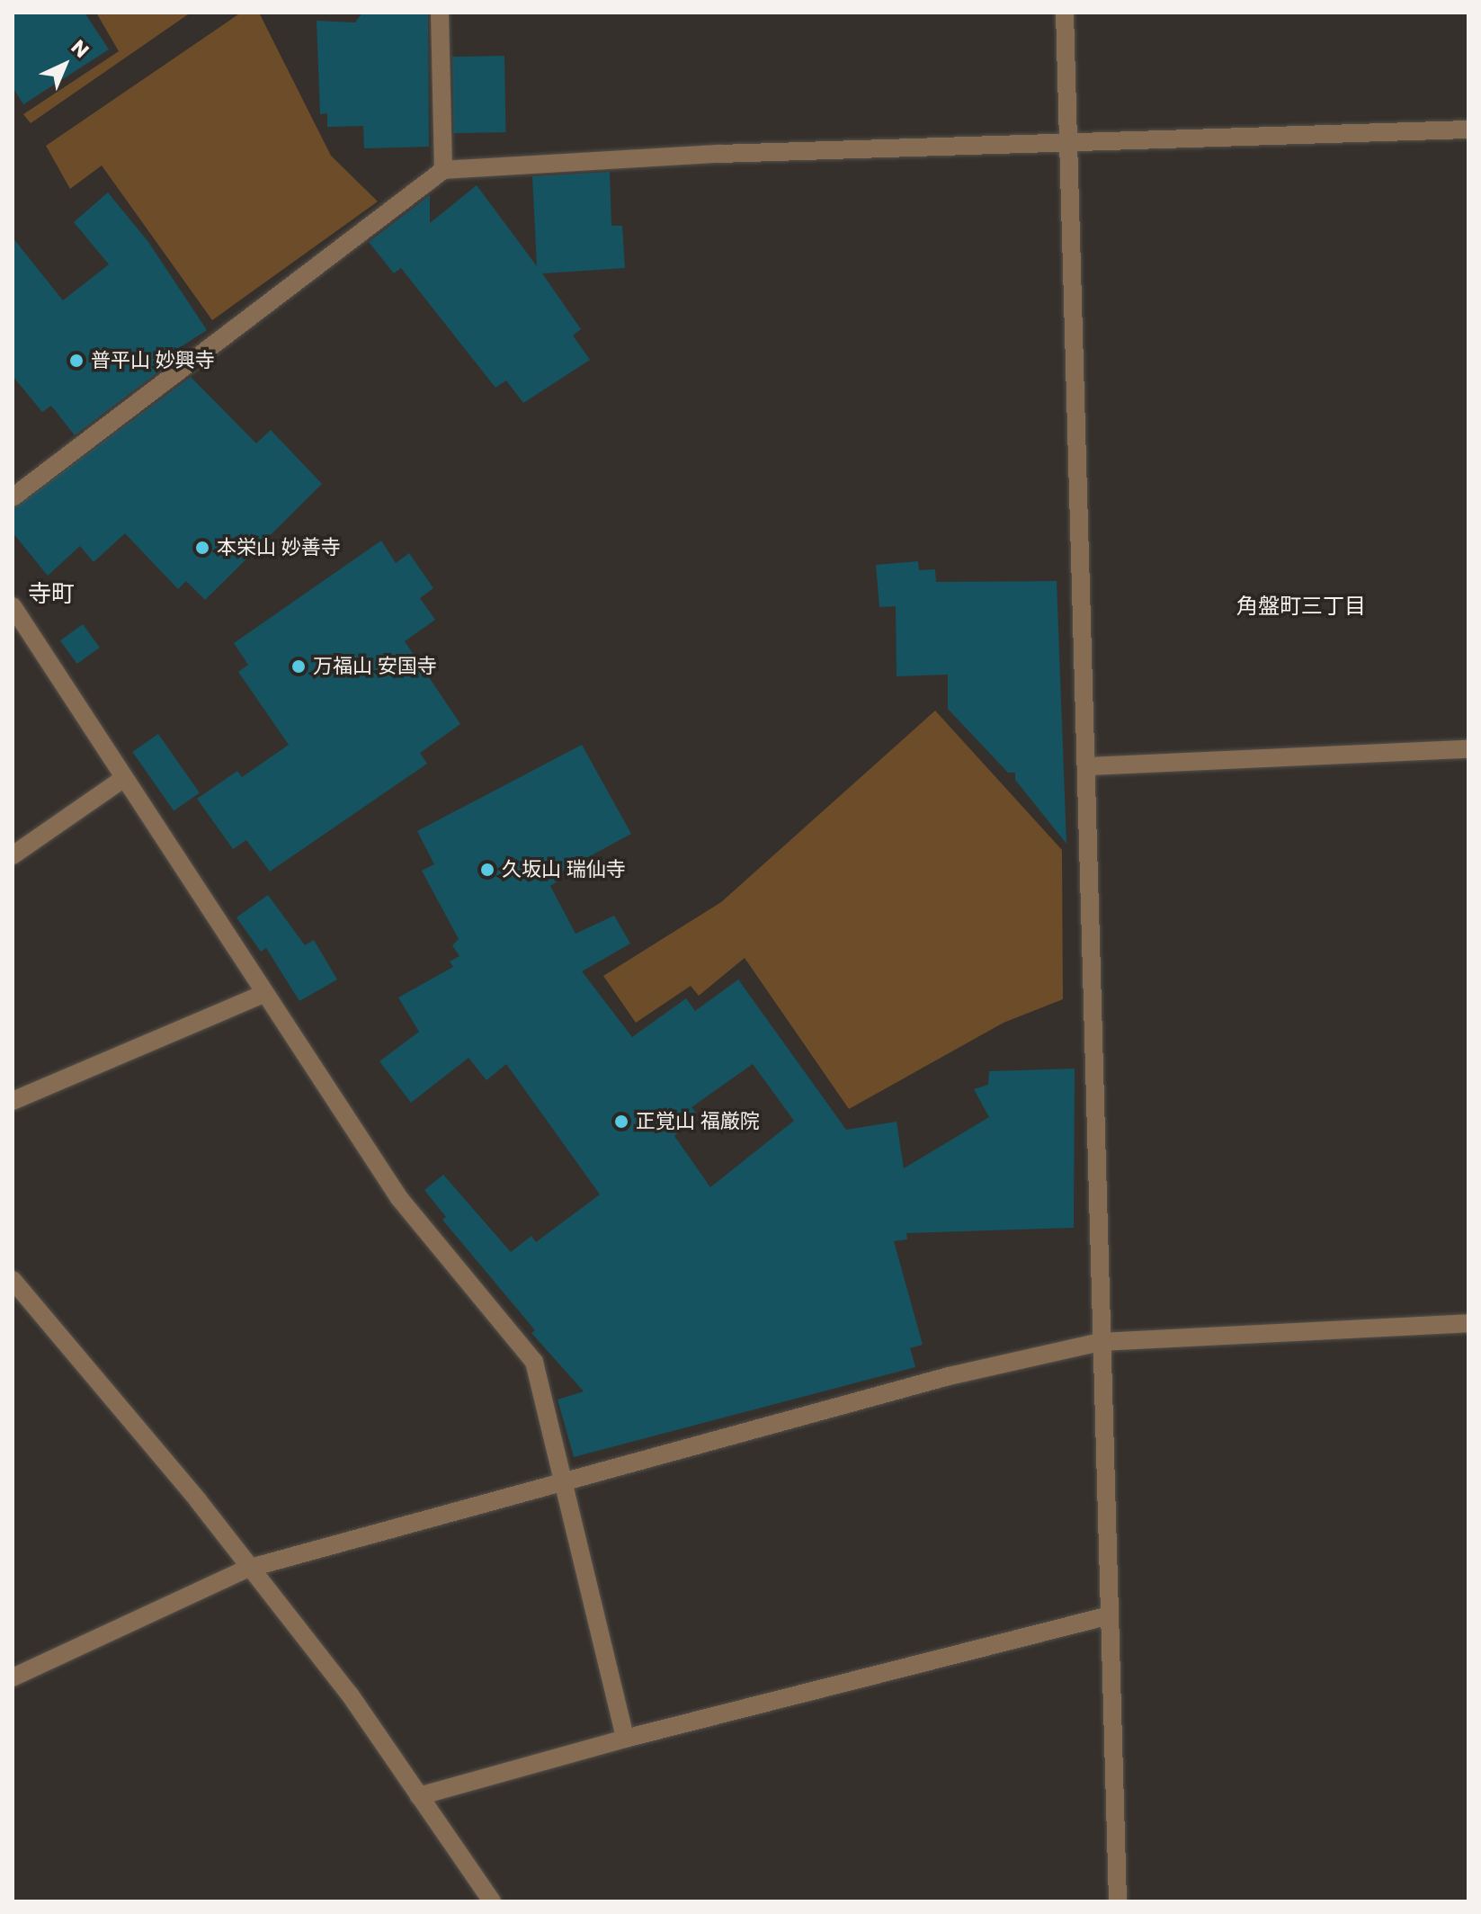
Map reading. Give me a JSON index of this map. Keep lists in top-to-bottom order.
{
  "districts": ["寺町", "角盤町三丁目"],
  "places": [
    "普平山 妙興寺",
    "本栄山 妙善寺",
    "万福山 安国寺",
    "久坂山 瑞仙寺",
    "正覚山 福厳院"
  ],
  "north": "top right"
}
